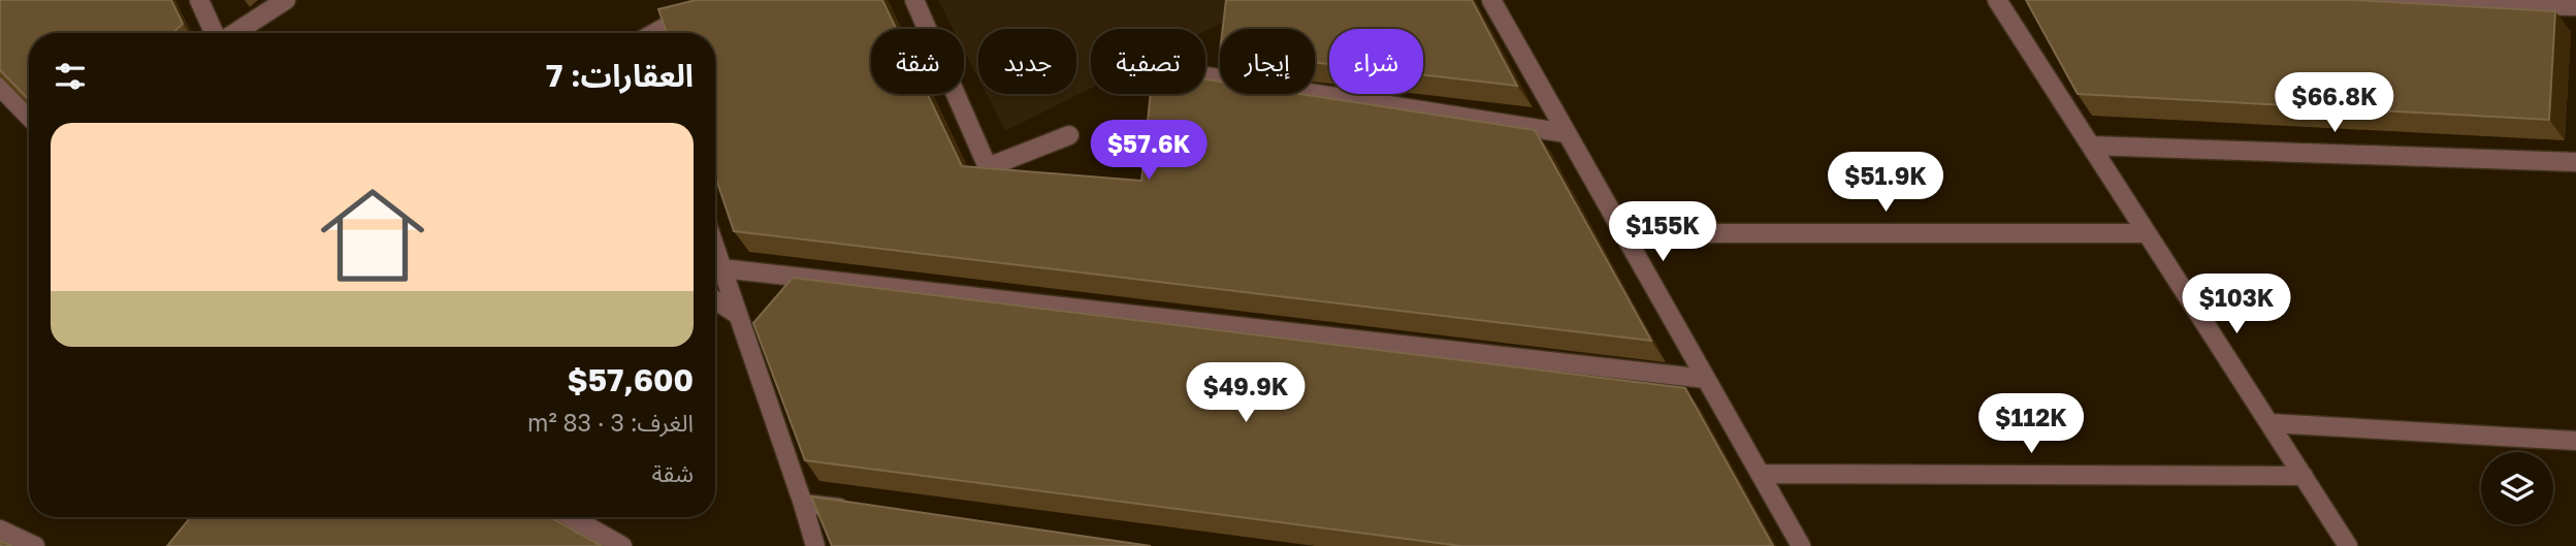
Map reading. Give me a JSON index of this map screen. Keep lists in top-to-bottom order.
{
  "page": {
    "chip": [
      "شراء",
      "إيجار",
      "تصفية",
      "جديد",
      "شقة"
    ],
    "heading": "العقارات: 7",
    "price": [
      "$66.8K",
      "$57.6K",
      "$51.9K",
      "$155K",
      "$103K",
      "$49.9K",
      "$112K"
    ],
    "list": [
      {
        "name": "$57,600",
        "note": "الغرف: 3 · 83 m² · شقة"
      }
    ]
  }
}
